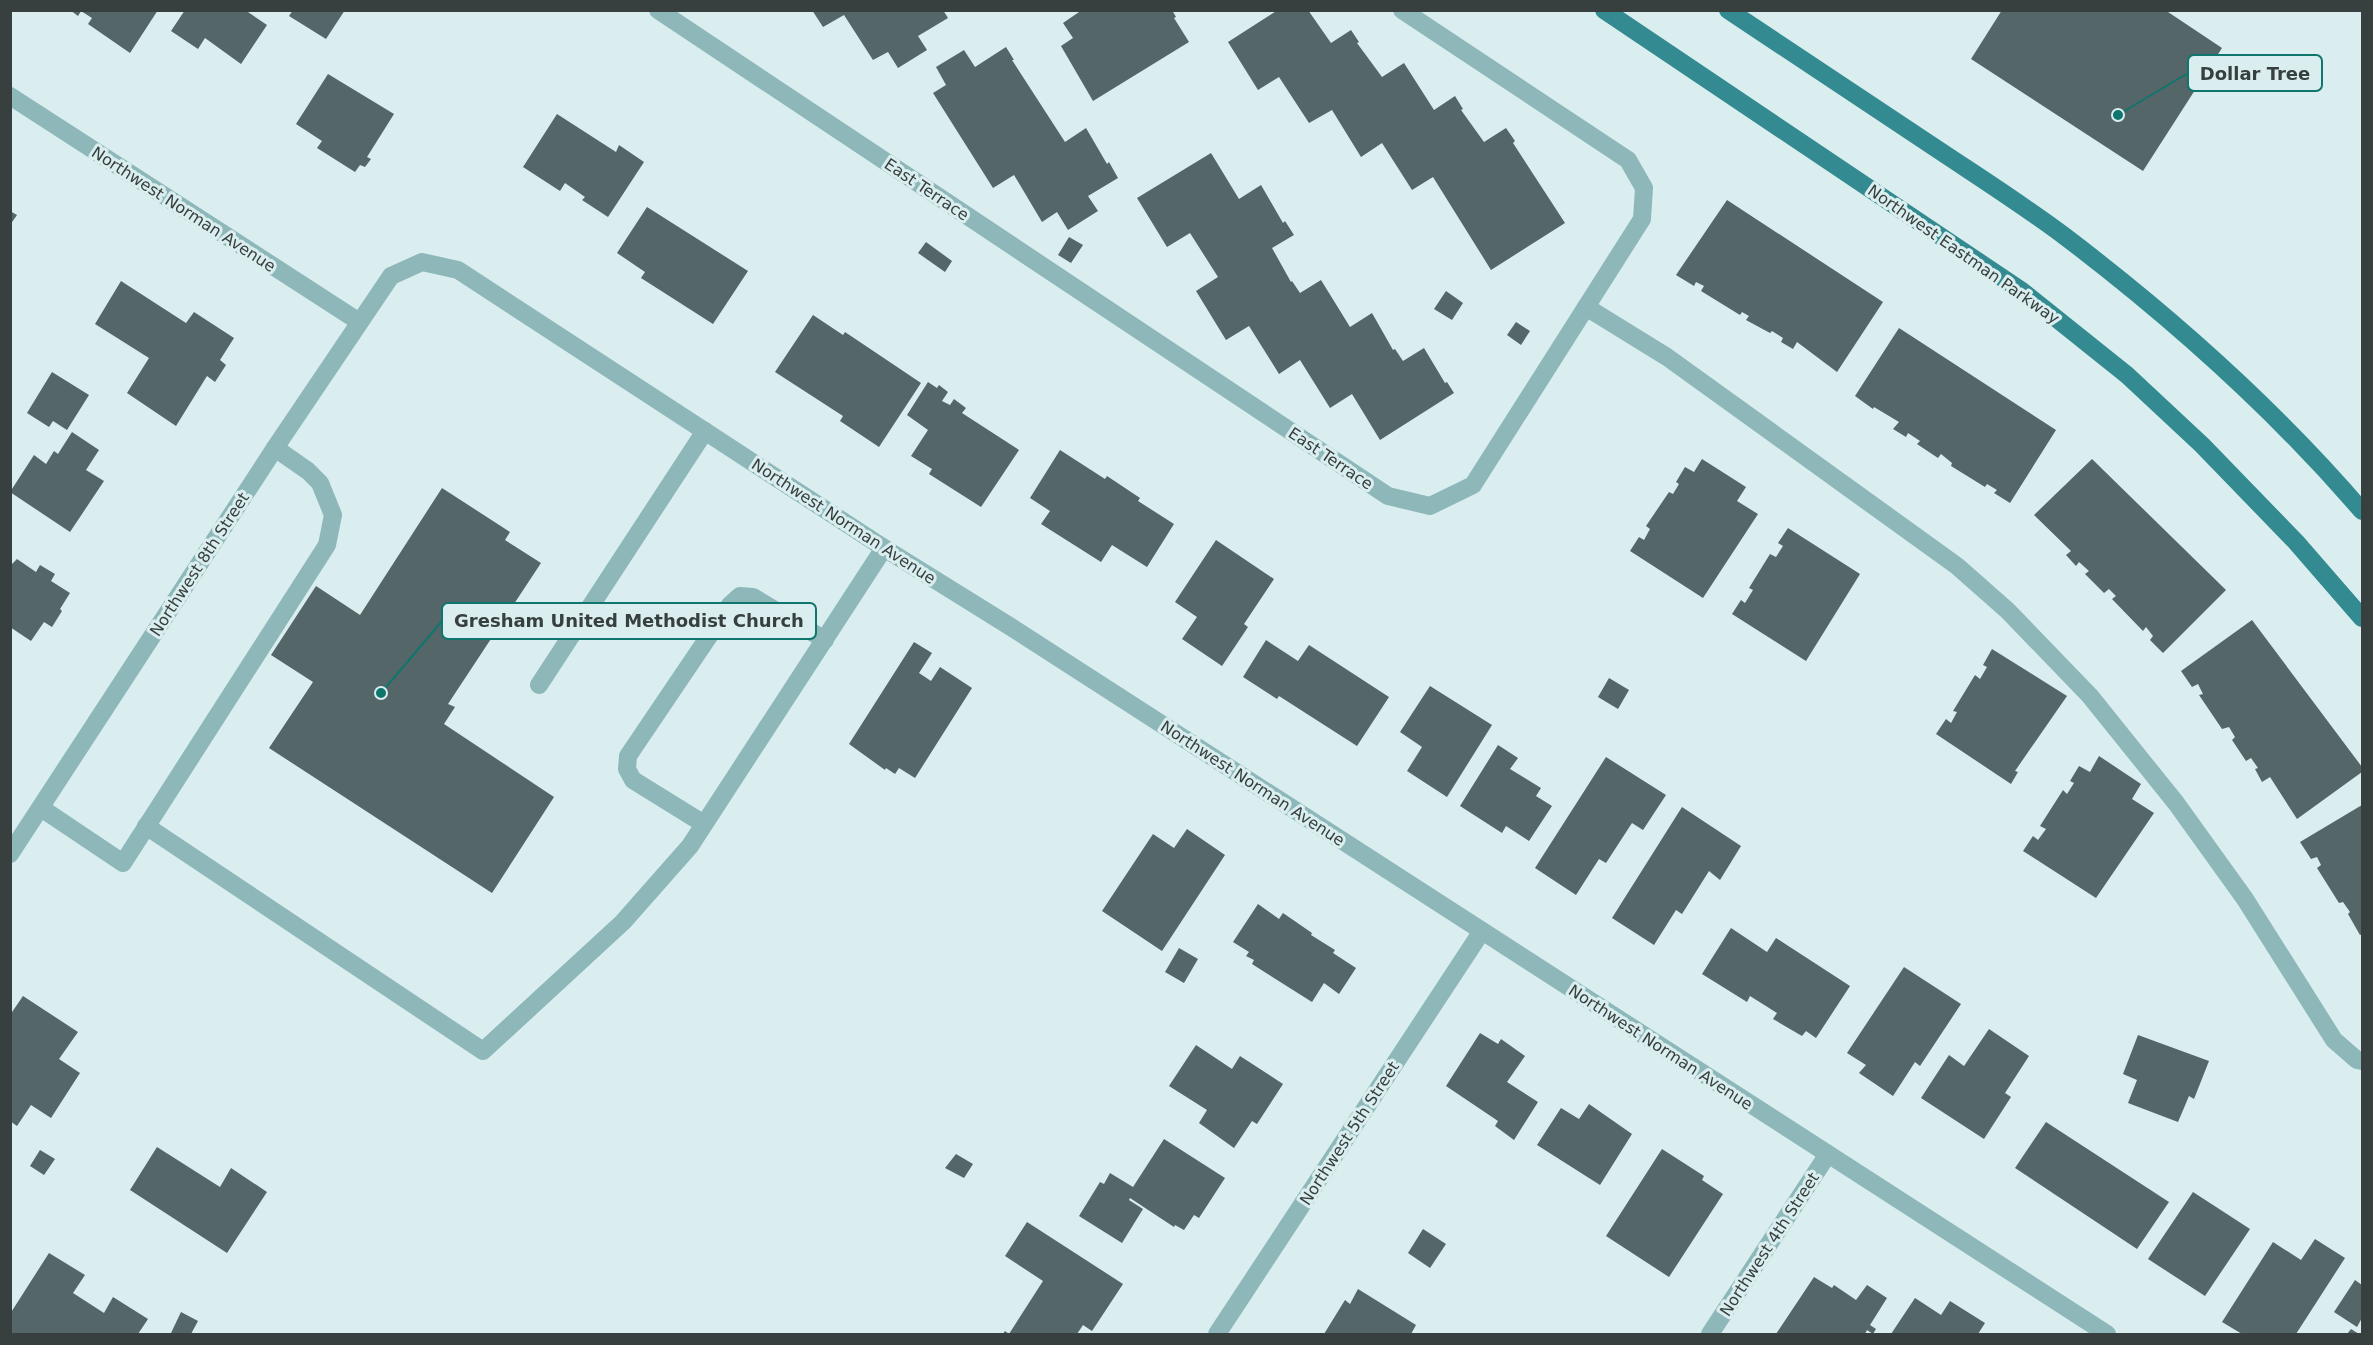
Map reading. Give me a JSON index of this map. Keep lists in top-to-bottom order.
{
  "streets": {
    "main road": ["Northwest Eastman Parkway"],
    "street": [
      "East Terrace",
      "Northwest Norman Avenue",
      "Northwest 8th Street",
      "Northwest 5th Street",
      "Northwest 4th Street"
    ]
  },
  "crossings": [
    ["Northwest Norman Avenue", "Northwest 8th Street"],
    ["Northwest Norman Avenue", "Northwest 5th Street"],
    ["Northwest Norman Avenue", "Northwest 4th Street"]
  ],
  "places": ["Dollar Tree", "Gresham United Methodist Church"]
}
